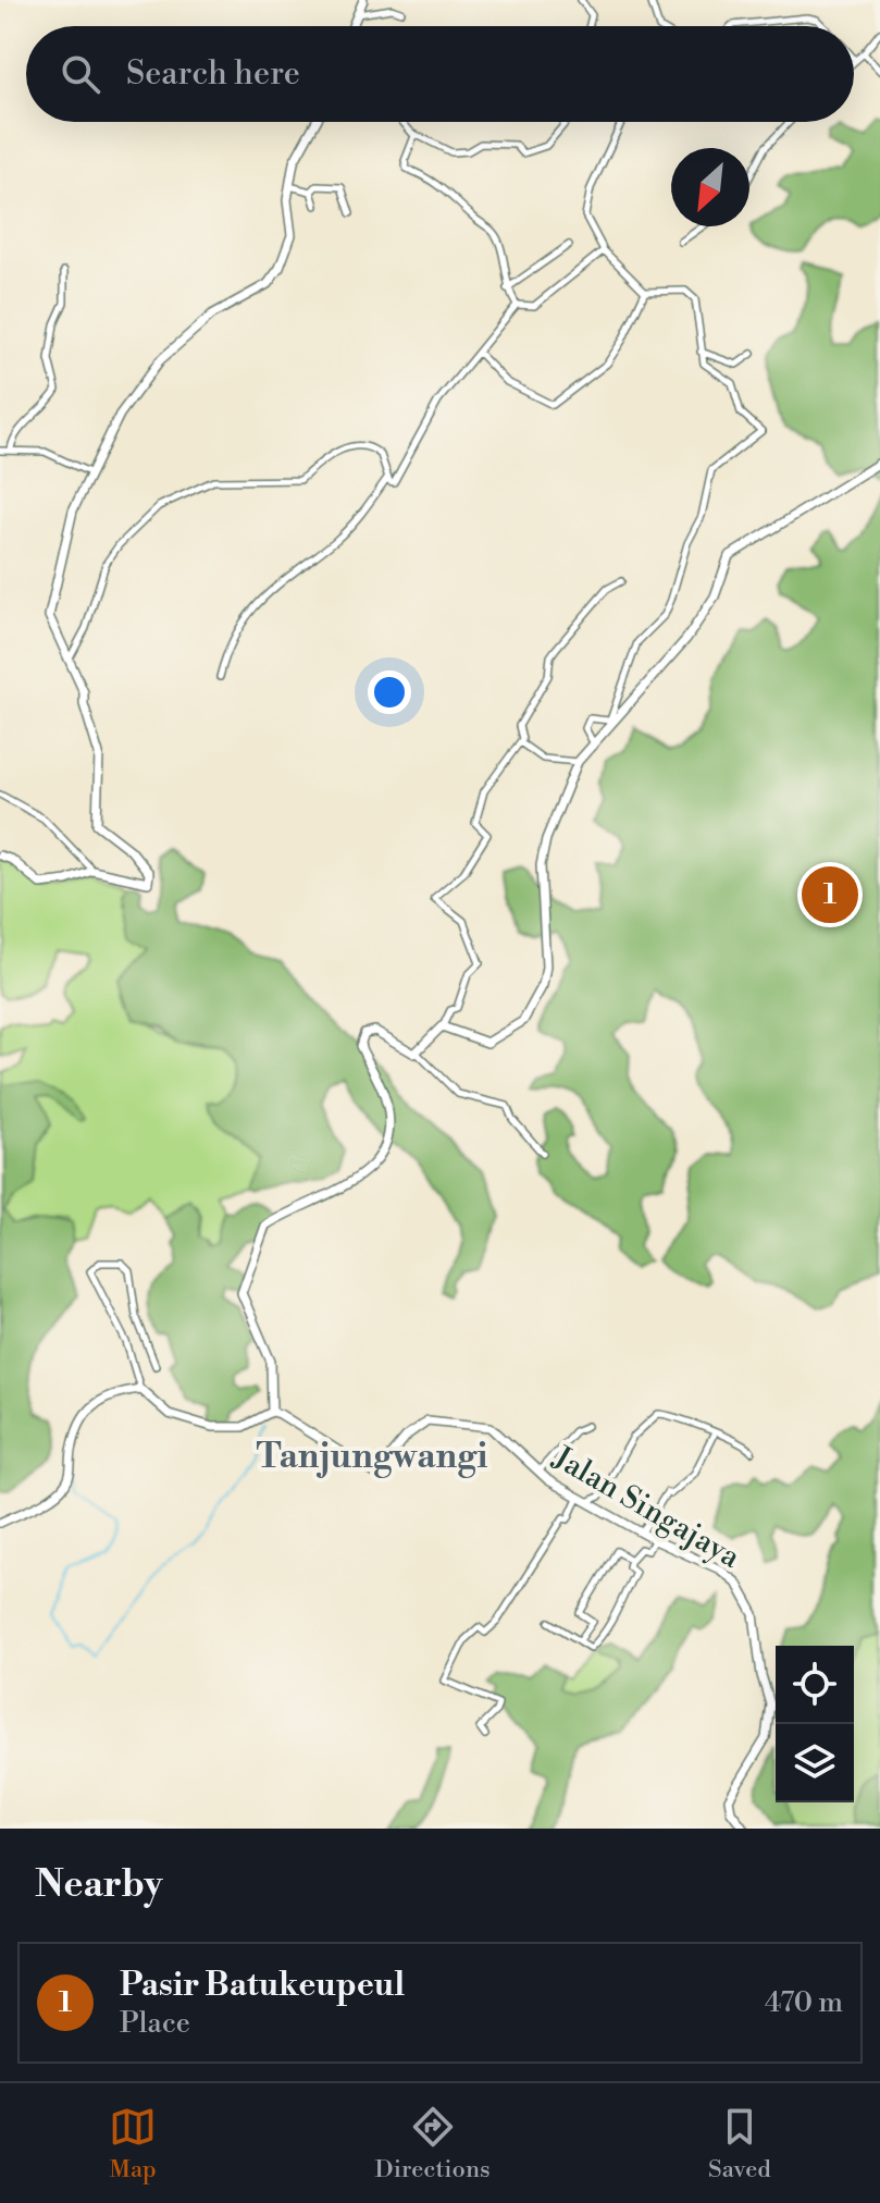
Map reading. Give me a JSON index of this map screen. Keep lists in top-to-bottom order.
{
  "streets": {
    "street": ["Jalan Singajaya"]
  },
  "districts": ["Tanjungwangi"],
  "north": "bottom left",
  "page": {
    "search": "Search here",
    "pins": "1",
    "heading": "Nearby",
    "list": [
      {
        "mark": "1",
        "name": "Pasir Batukeupeul",
        "note": "Place",
        "value": "470 m"
      }
    ],
    "nav": ["Map", "Directions", "Saved"]
  }
}
